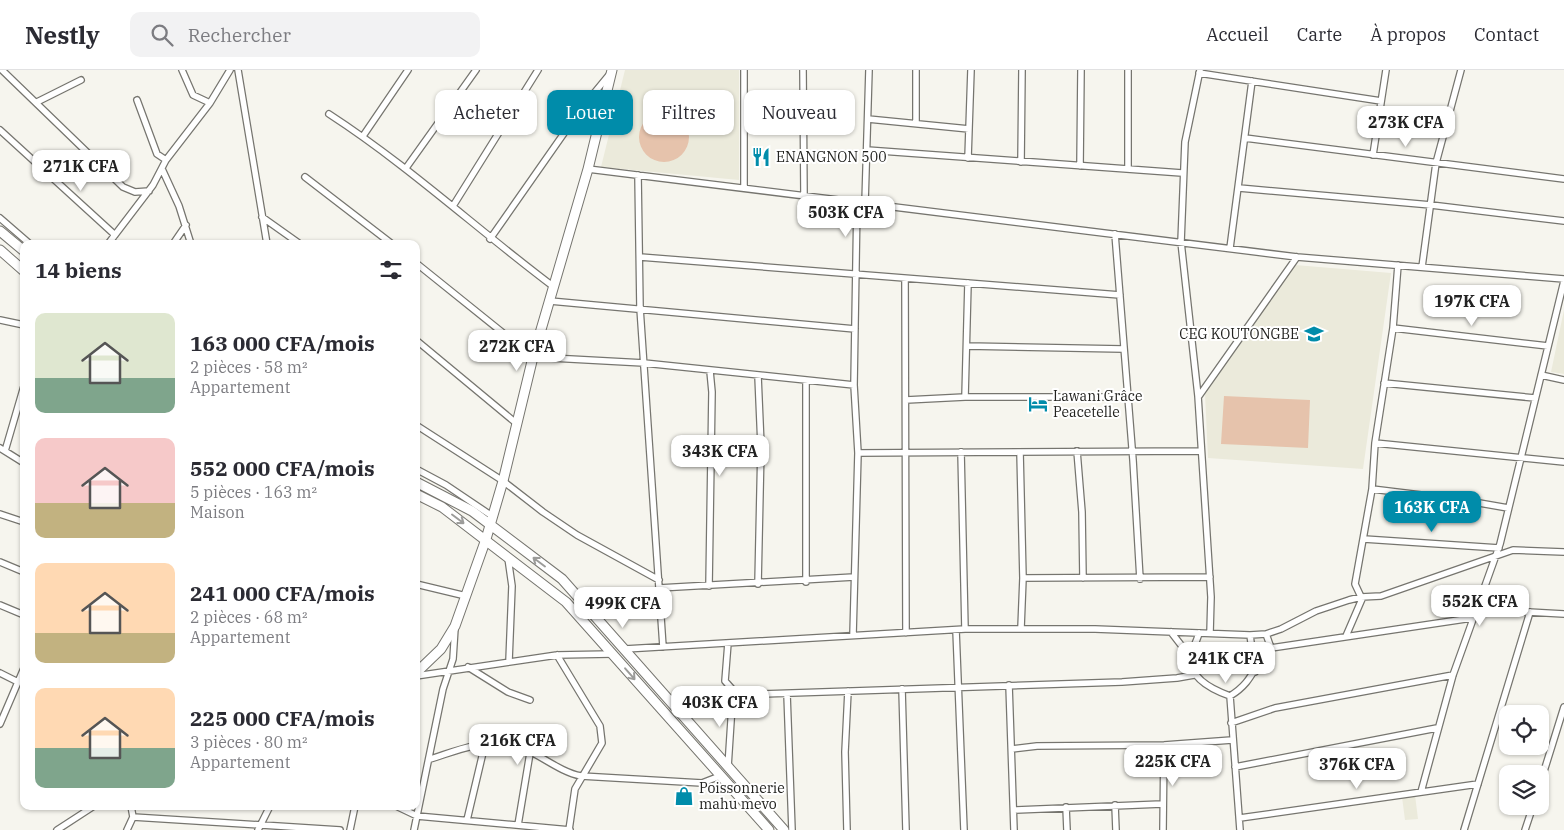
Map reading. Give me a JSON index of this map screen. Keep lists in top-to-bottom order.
{
  "places": {
    "restaurant": ["ENANGNON 500"],
    "school or university": ["CEG KOUTONGBE"],
    "hotel": ["Lawani Grâce Peacetelle"],
    "shop": ["Poissonnerie mahu mevo"]
  },
  "page": {
    "header": "Nestly",
    "search": "Rechercher",
    "nav": [
      "Accueil",
      "Carte",
      "À propos",
      "Contact"
    ],
    "chip": [
      "Acheter",
      "Louer",
      "Filtres",
      "Nouveau"
    ],
    "price": [
      "273K CFA",
      "271K CFA",
      "503K CFA",
      "197K CFA",
      "272K CFA",
      "343K CFA",
      "163K CFA",
      "552K CFA",
      "499K CFA",
      "241K CFA",
      "403K CFA",
      "216K CFA",
      "225K CFA",
      "376K CFA"
    ],
    "heading": "14 biens",
    "list": [
      {
        "name": "163 000 CFA/mois",
        "note": "2 pièces · 58 m² · Appartement"
      },
      {
        "name": "552 000 CFA/mois",
        "note": "5 pièces · 163 m² · Maison"
      },
      {
        "name": "241 000 CFA/mois",
        "note": "2 pièces · 68 m² · Appartement"
      },
      {
        "name": "225 000 CFA/mois",
        "note": "3 pièces · 80 m² · Appartement"
      }
    ]
  }
}
